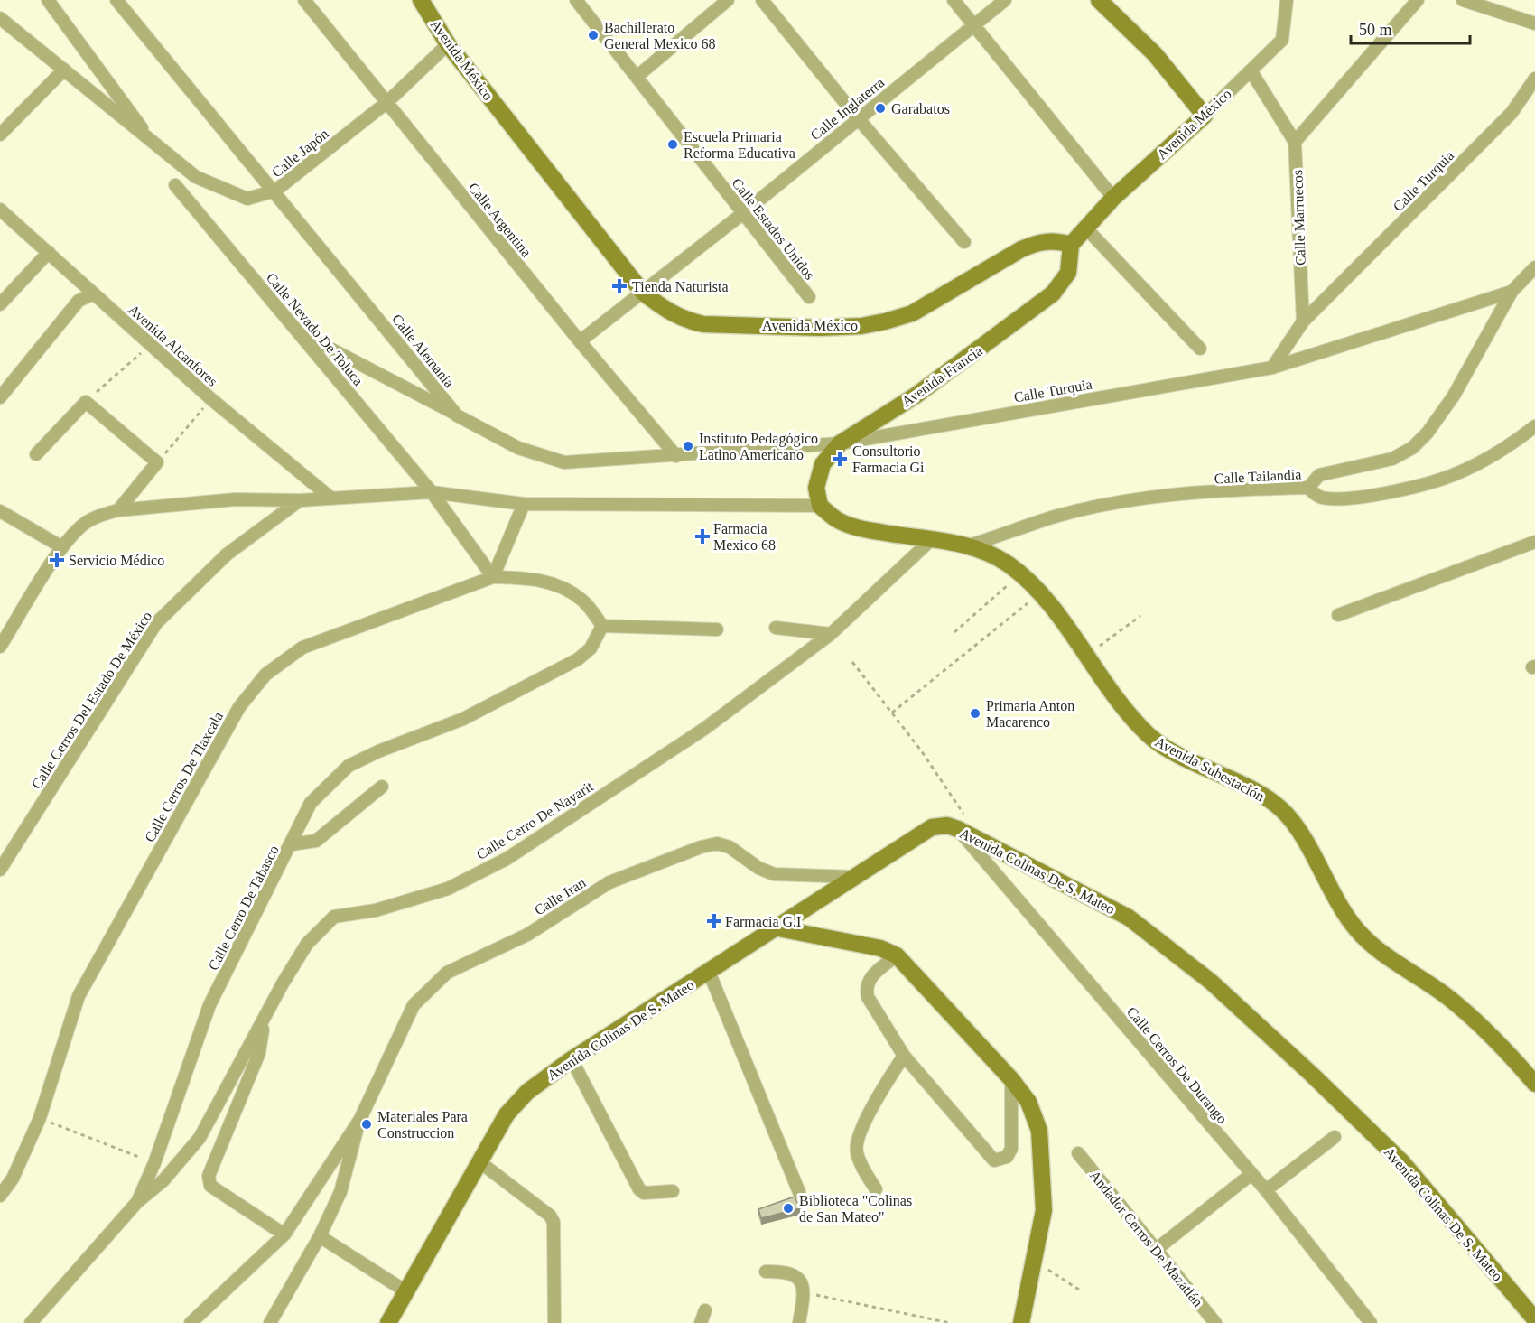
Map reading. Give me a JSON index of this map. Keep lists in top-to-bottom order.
{
  "streets": {
    "street": [
      "Avenida México",
      "Calle Inglaterra",
      "Calle Japón",
      "Calle Turquia",
      "Calle Marruecos",
      "Calle Argentina",
      "Calle Estados Unidos",
      "Calle Nevado De Toluca",
      "Avenida Alcanfores",
      "Calle Alemania",
      "Avenida Francia",
      "Calle Tailandia",
      "Calle Cerros Del Estado De México",
      "Avenida Subestación",
      "Calle Cerros De Tlaxcala",
      "Calle Cerro De Nayarit",
      "Avenida Colinas De S. Mateo",
      "Calle Iran",
      "Calle Cerro De Tabasco",
      "Calle Cerros De Durango",
      "Andador Cerros De Mazatlán"
    ]
  },
  "crossings": [
    ["Avenida México", "Calle Inglaterra"],
    ["Avenida México", "Calle Japón"],
    ["Avenida México", "Calle Marruecos"],
    ["Avenida México", "Avenida Francia"],
    ["Calle Inglaterra", "Calle Argentina"],
    ["Calle Inglaterra", "Calle Estados Unidos"],
    ["Calle Japón", "Calle Argentina"],
    ["Calle Japón", "Calle Alemania"],
    ["Calle Turquia", "Calle Marruecos"],
    ["Calle Turquia", "Calle Alemania"],
    ["Calle Turquia", "Avenida Francia"],
    ["Calle Argentina", "Calle Alemania"],
    ["Calle Nevado De Toluca", "Calle Cerros De Tlaxcala"],
    ["Calle Alemania", "Avenida Francia"],
    ["Avenida Francia", "Avenida Subestación"],
    ["Calle Tailandia", "Avenida Subestación"],
    ["Calle Cerro De Nayarit", "Calle Cerro De Tabasco"],
    ["Avenida Colinas De S. Mateo", "Calle Iran"],
    ["Avenida Colinas De S. Mateo", "Calle Cerros De Durango"]
  ],
  "places": {
    "other": [
      "Bachillerato General Mexico 68",
      "Garabatos",
      "Escuela Primaria Reforma Educativa",
      "Instituto Pedagógico Latino Americano",
      "Primaria Anton Macarenco",
      "Materiales Para Construccion",
      "Biblioteca \"Colinas de San Mateo\""
    ],
    "health": [
      "Tienda Naturista",
      "Consultorio Farmacia Gi",
      "Farmacia Mexico 68",
      "Servicio Médico",
      "Farmacia G.I"
    ]
  },
  "scale_bar": "50 m"
}
